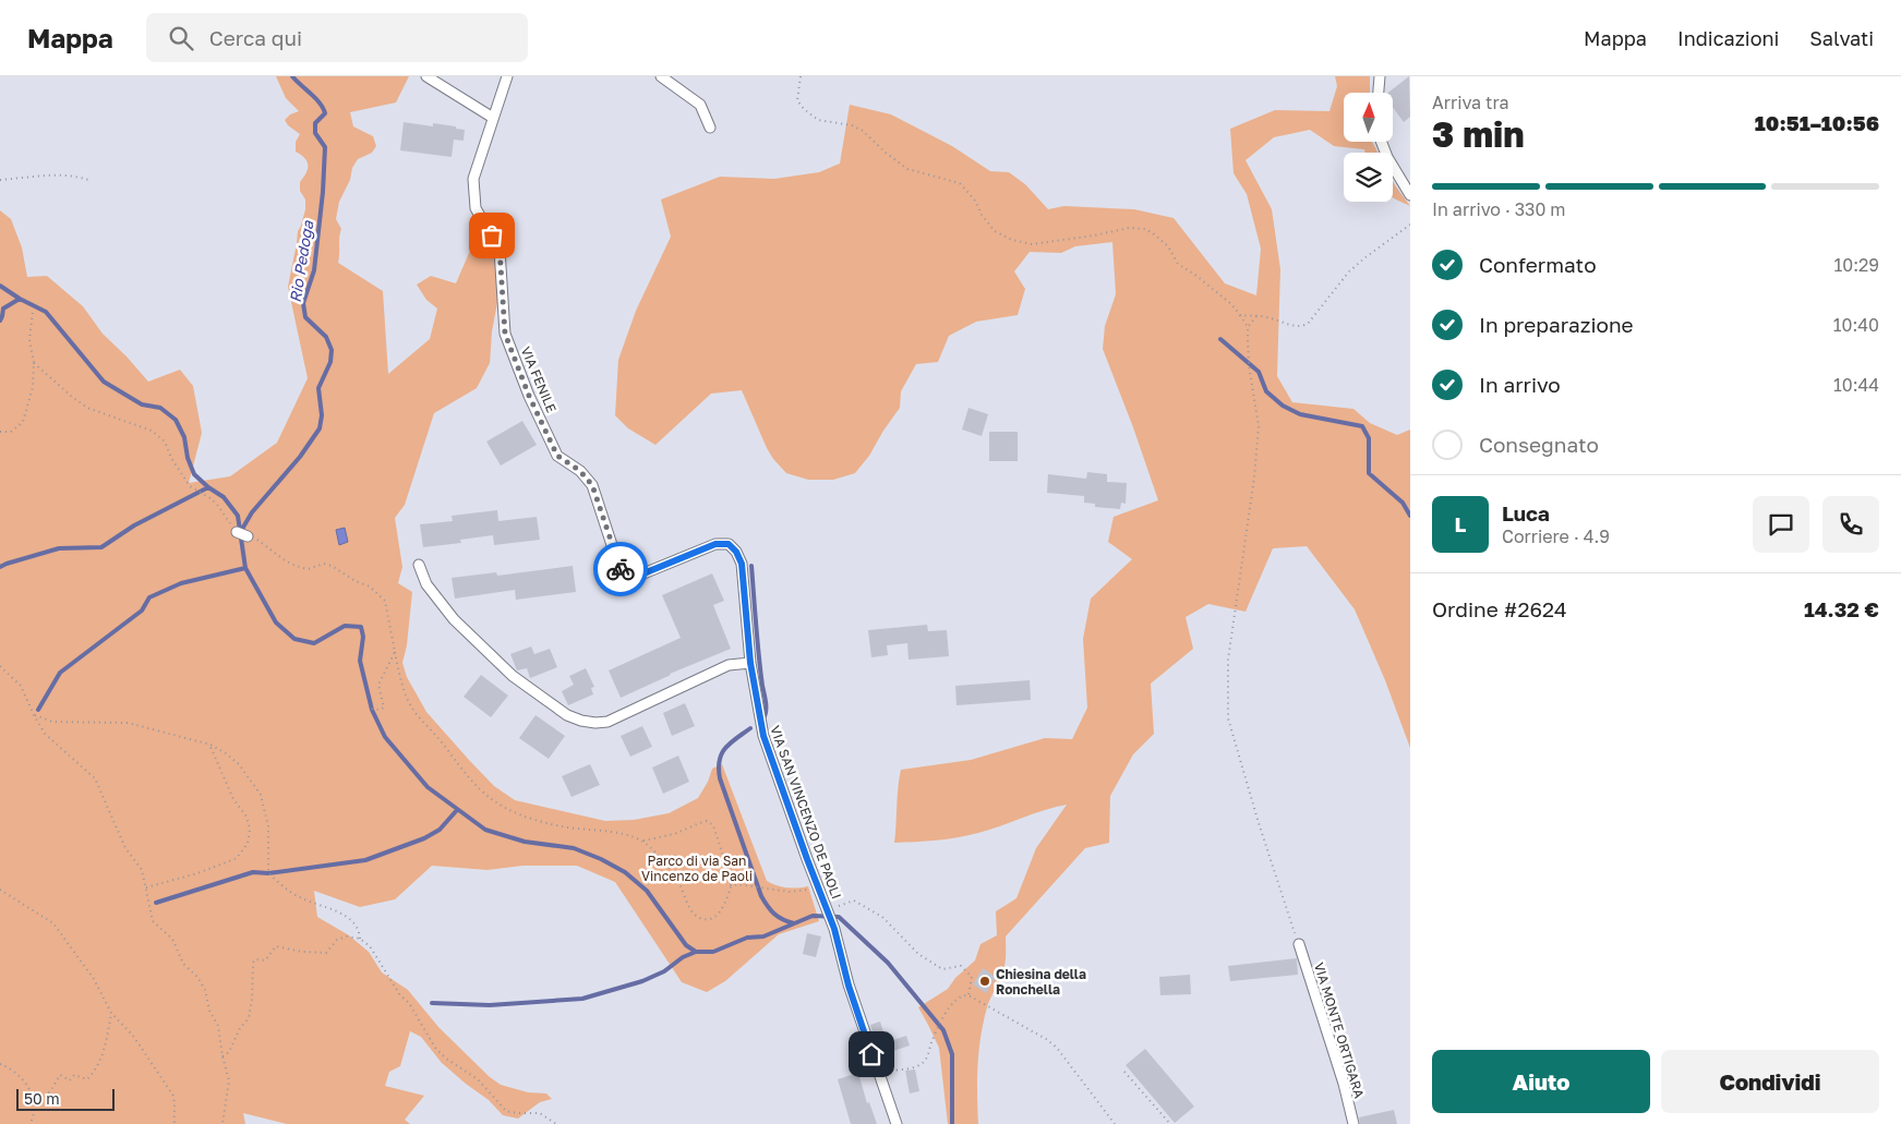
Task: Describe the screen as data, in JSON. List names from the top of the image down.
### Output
{
  "streets": {
    "street": ["VIA FENILE", "VIA SAN VINCENZO DE PAOLI", "VIA MONTE ORTIGARA"]
  },
  "crossings": [
    ["VIA FENILE", "VIA SAN VINCENZO DE PAOLI"]
  ],
  "water": ["Rio Pedoga"],
  "parks": ["Parco di via San Vincenzo de Paoli"],
  "places": ["Chiesina della Ronchella"],
  "scale_bar": "50 m",
  "north": "top",
  "page": {
    "header": "Mappa",
    "search": "Cerca qui",
    "nav": ["Mappa", "Indicazioni", "Salvati"],
    "heading": ["3 min", "Arriva tra", "10:51–10:56"],
    "panel": [
      "Luca",
      "Corriere · 4.9",
      "Ordine #2624",
      "14.32 €"
    ],
    "bar": "In arrivo · 330 m",
    "list": [
      ["Confermato", "10:29"],
      ["In preparazione", "10:40"],
      ["In arrivo", "10:44"],
      "Consegnato"
    ],
    "round": "L",
    "buttons": ["Aiuto", "Condividi"],
    "scale": "50 m"
  }
}
